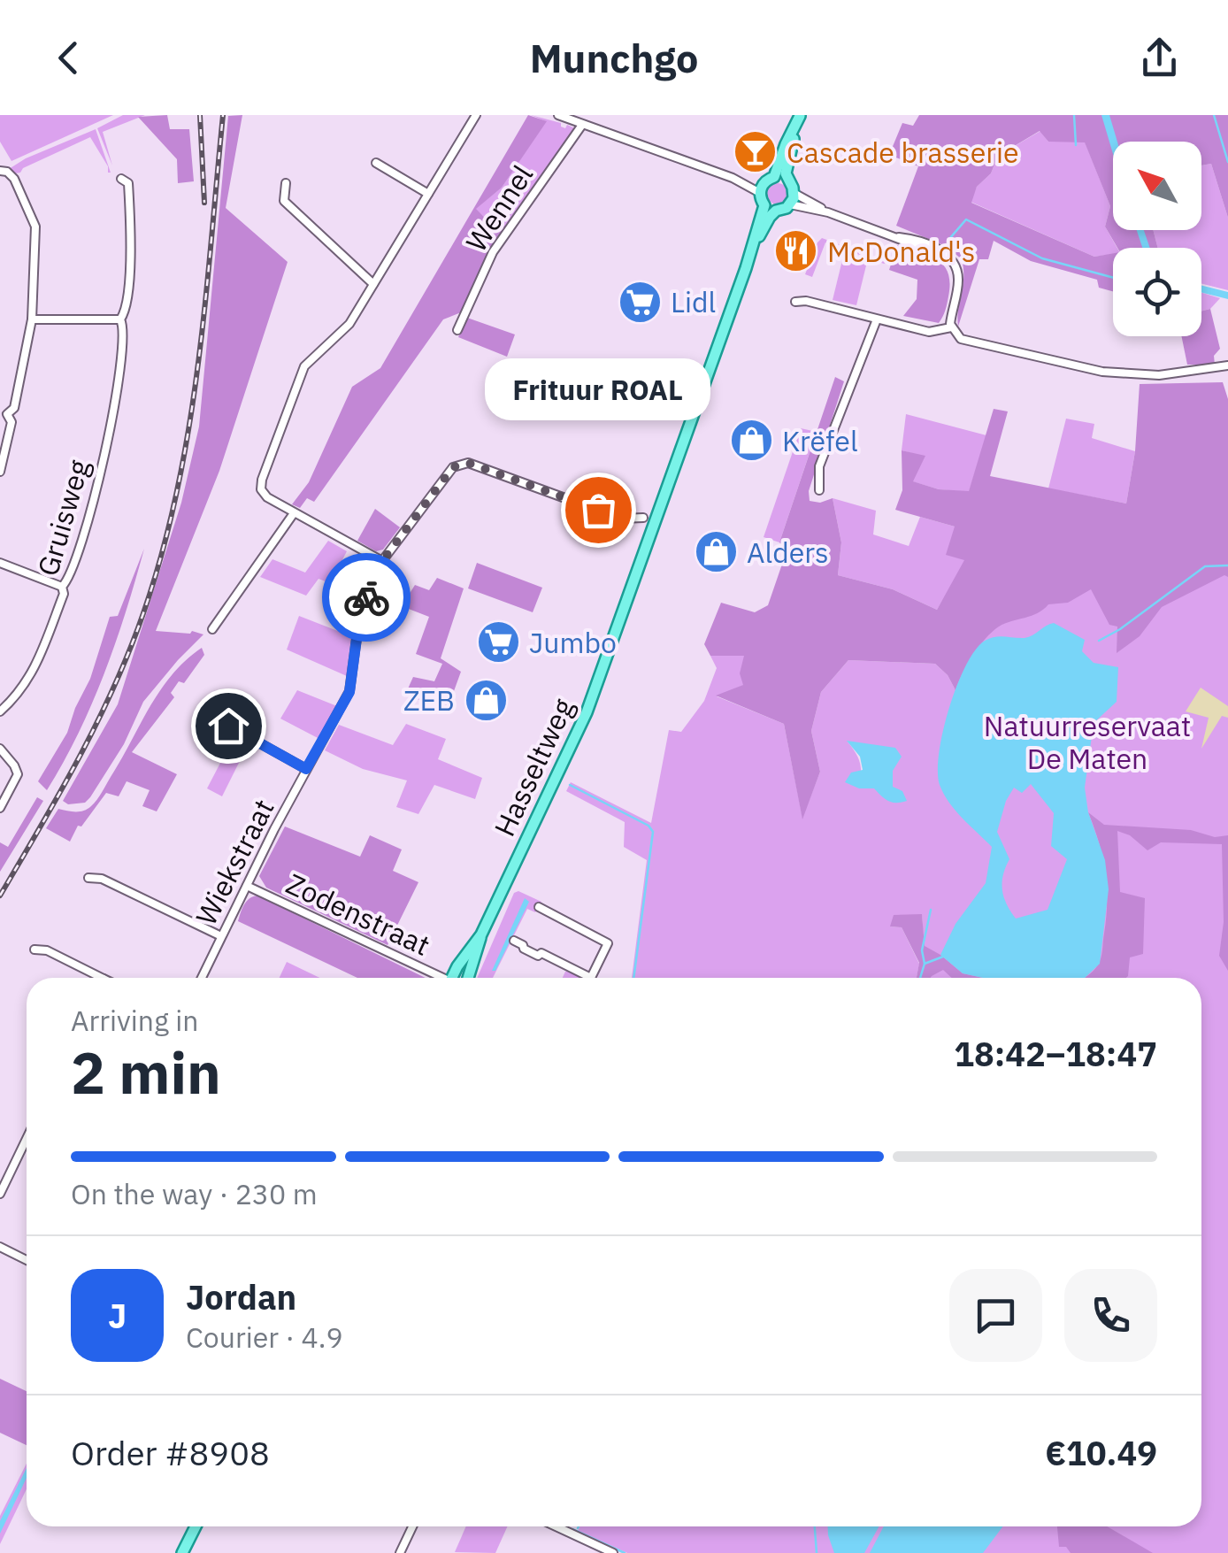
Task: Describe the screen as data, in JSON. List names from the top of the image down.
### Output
{
  "streets": {
    "main road": ["Hasseltweg"],
    "street": [
      "Wennel",
      "Gruisweg",
      "Wiekstraat",
      "Zodenstraat"
    ]
  },
  "crossings": [
    ["Wiekstraat", "Zodenstraat"]
  ],
  "parks": ["Natuurreservaat De Maten"],
  "places": {
    "bar": ["Cascade brasserie"],
    "restaurant": ["McDonald's"],
    "supermarket": ["Lidl", "Jumbo"],
    "shop": ["Krëfel", "Alders", "ZEB"],
    "other": ["Frituur ROAL"]
  },
  "north": "top left",
  "page": {
    "header": "Munchgo",
    "bubble": "Frituur ROAL",
    "heading": ["2 min", "Arriving in", "18:42–18:47"],
    "panel": [
      "Jordan",
      "Courier · 4.9",
      "Order #8908",
      "€10.49"
    ],
    "bar": "On the way · 230 m",
    "round": "J"
  }
}
